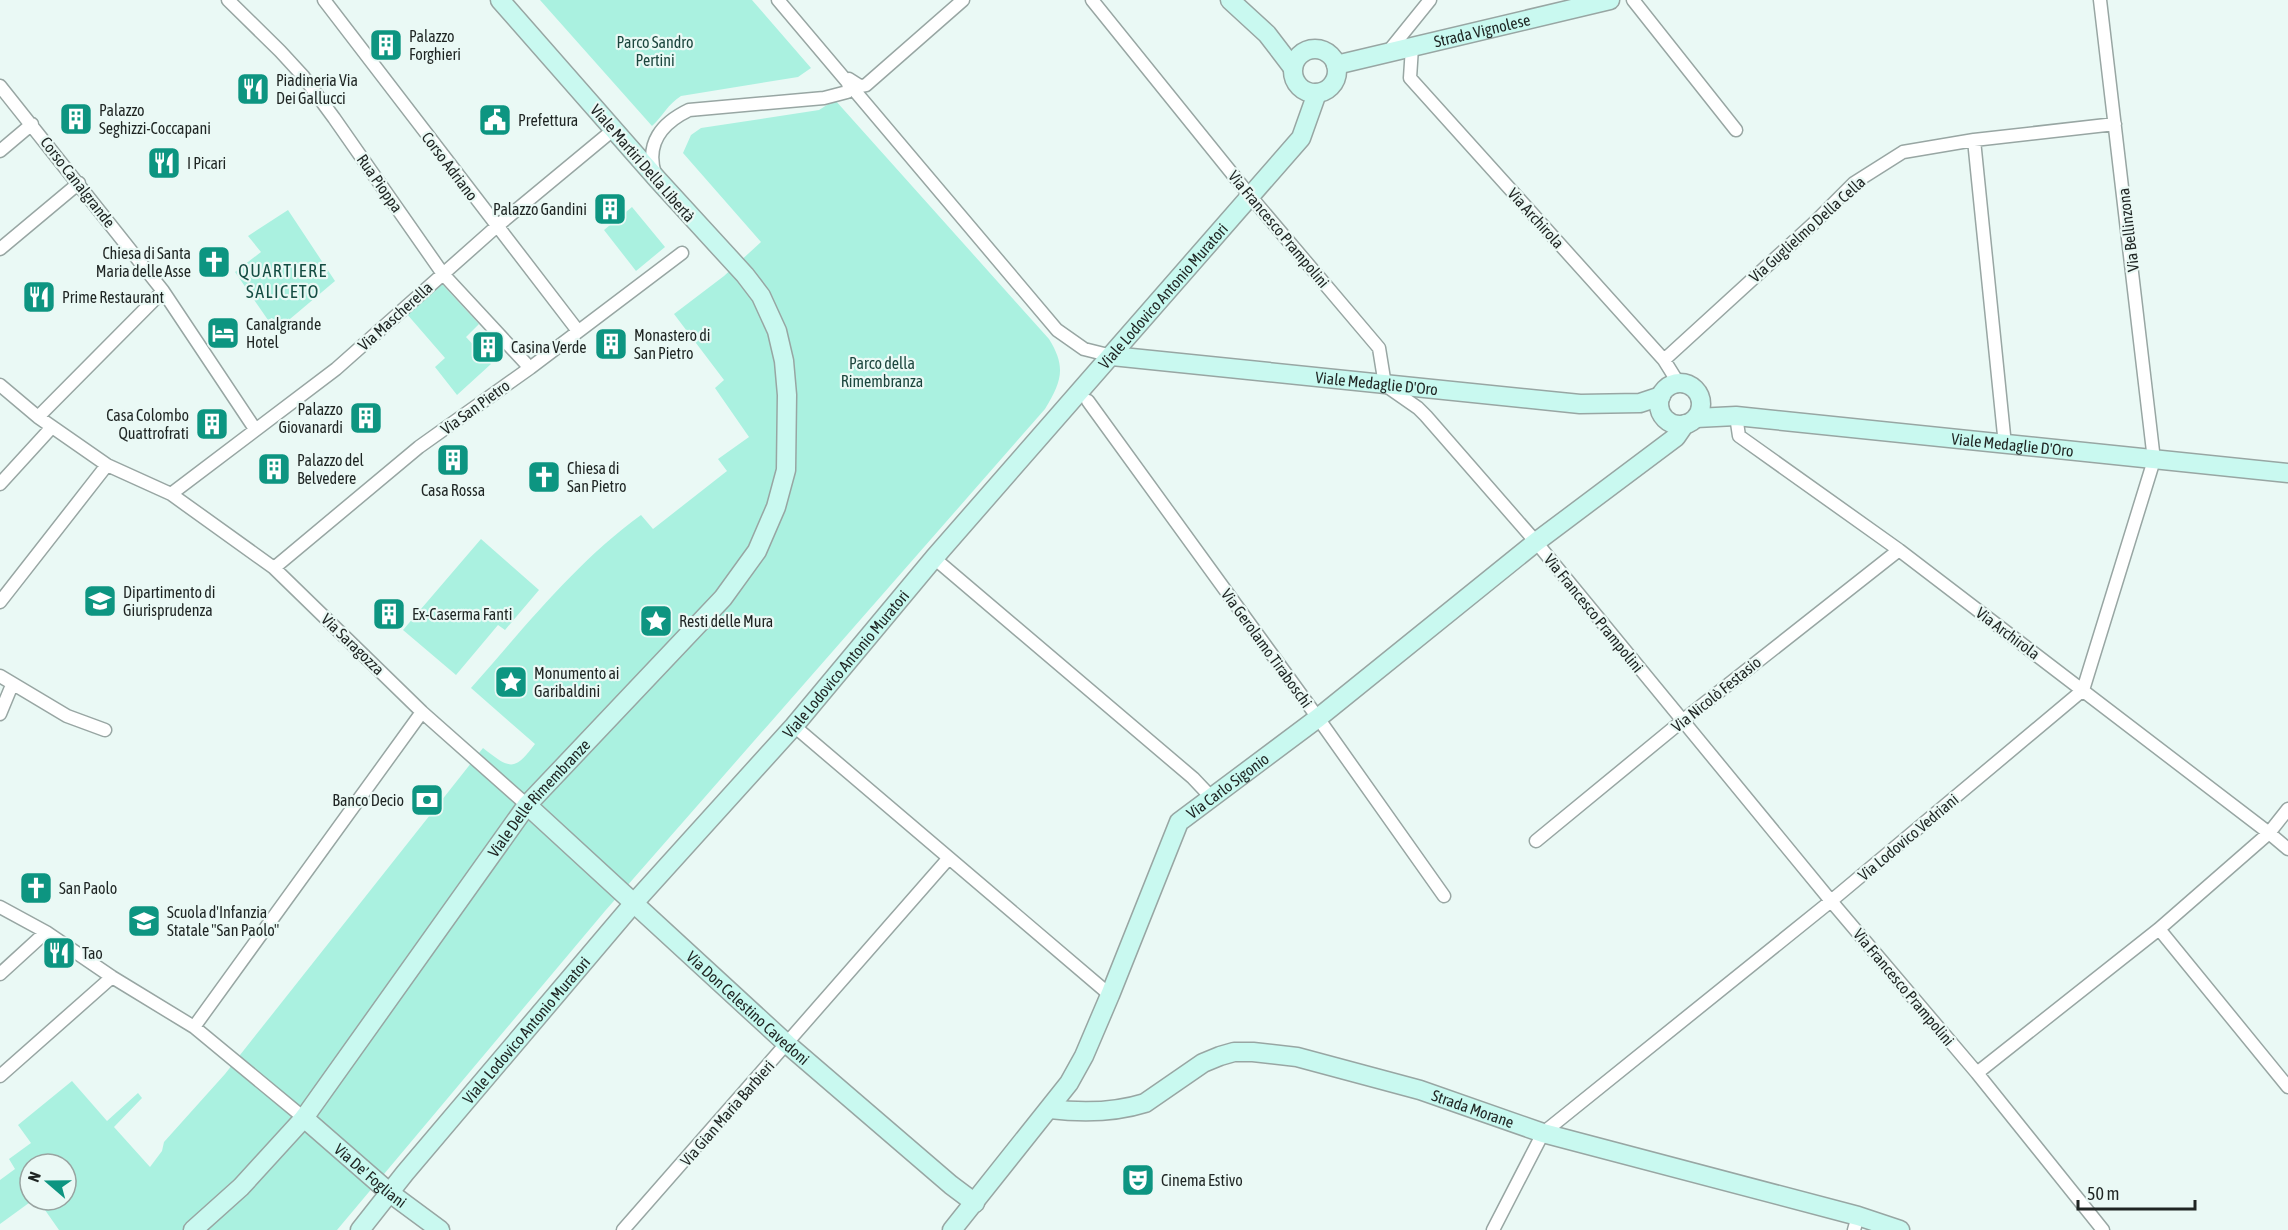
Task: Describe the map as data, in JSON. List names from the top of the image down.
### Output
{
  "streets": {
    "street": [
      "Strada Vignolese",
      "Viale Martiri Della Libertà",
      "Corso Adriano",
      "Corso Canalgrande",
      "Rua Pioppa",
      "Via Archirola",
      "Via Francesco Prampolini",
      "Via Guglielmo Della Cella",
      "Via Bellinzona",
      "Viale Lodovico Antonio Muratori",
      "Via Mascherella",
      "Viale Medaglie D'Oro",
      "Via San Pietro",
      "Via Saragozza",
      "Via Gerolamo Tiraboschi",
      "Via Nicolò Festasio",
      "Via Carlo Sigonio",
      "Viale Delle Rimembranze",
      "Via Lodovico Vedriani",
      "Via Don Celestino Cavedoni",
      "Strada Morane",
      "Via Gian Maria Barbieri",
      "Via De' Fogliani"
    ]
  },
  "crossings": [
    ["Strada Vignolese", "Via Archirola"],
    ["Viale Martiri Della Libertà", "Via Mascherella"],
    ["Viale Martiri Della Libertà", "Viale Delle Rimembranze"],
    ["Corso Adriano", "Via Mascherella"],
    ["Corso Adriano", "Via San Pietro"],
    ["Corso Canalgrande", "Via Mascherella"],
    ["Rua Pioppa", "Via Mascherella"],
    ["Rua Pioppa", "Via San Pietro"],
    ["Via Archirola", "Via Guglielmo Della Cella"],
    ["Via Archirola", "Viale Medaglie D'Oro"],
    ["Via Archirola", "Via Nicolò Festasio"],
    ["Via Archirola", "Via Carlo Sigonio"],
    ["Via Archirola", "Via Lodovico Vedriani"],
    ["Via Francesco Prampolini", "Viale Lodovico Antonio Muratori"],
    ["Via Francesco Prampolini", "Viale Medaglie D'Oro"],
    ["Via Francesco Prampolini", "Via Nicolò Festasio"],
    ["Via Francesco Prampolini", "Via Carlo Sigonio"],
    ["Via Francesco Prampolini", "Via Lodovico Vedriani"],
    ["Via Guglielmo Della Cella", "Via Bellinzona"],
    ["Via Bellinzona", "Viale Medaglie D'Oro"],
    ["Viale Lodovico Antonio Muratori", "Viale Medaglie D'Oro"],
    ["Viale Lodovico Antonio Muratori", "Via Don Celestino Cavedoni"],
    ["Viale Lodovico Antonio Muratori", "Via De' Fogliani"],
    ["Via Mascherella", "Via Saragozza"],
    ["Viale Medaglie D'Oro", "Via Carlo Sigonio"],
    ["Via San Pietro", "Via Saragozza"],
    ["Via Saragozza", "Viale Delle Rimembranze"],
    ["Via Saragozza", "Via Don Celestino Cavedoni"],
    ["Via Gerolamo Tiraboschi", "Via Carlo Sigonio"],
    ["Via Carlo Sigonio", "Via Don Celestino Cavedoni"],
    ["Via Carlo Sigonio", "Strada Morane"],
    ["Viale Delle Rimembranze", "Via Don Celestino Cavedoni"],
    ["Viale Delle Rimembranze", "Via De' Fogliani"],
    ["Via Lodovico Vedriani", "Strada Morane"],
    ["Via Don Celestino Cavedoni", "Via Gian Maria Barbieri"]
  ],
  "districts": ["QUARTIERE SALICETO"],
  "parks": ["Parco Sandro Pertini", "Parco della Rimembranza"],
  "places": {
    "building": [
      "Palazzo Forghieri",
      "Palazzo Seghizzi-Coccapani",
      "Palazzo Gandini",
      "Monastero di San Pietro",
      "Casina Verde",
      "Palazzo Giovanardi",
      "Casa Colombo Quattrofrati",
      "Casa Rossa",
      "Palazzo del Belvedere",
      "Ex-Caserma Fanti"
    ],
    "restaurant": [
      "Piadineria Via Dei Gallucci",
      "I Picari",
      "Prime Restaurant",
      "Tao"
    ],
    "public building": ["Prefettura"],
    "church": ["Chiesa di Santa Maria delle Asse", "Chiesa di San Pietro", "San Paolo"],
    "hotel": ["Canalgrande Hotel"],
    "school or university": ["Dipartimento di Giurisprudenza", "Scuola d'Infanzia Statale \"San Paolo\""],
    "place": ["Resti delle Mura", "Monumento ai Garibaldini"],
    "bank": ["Banco Decio"],
    "theatre": ["Cinema Estivo"]
  },
  "scale_bar": "50 m",
  "north": "left"
}
